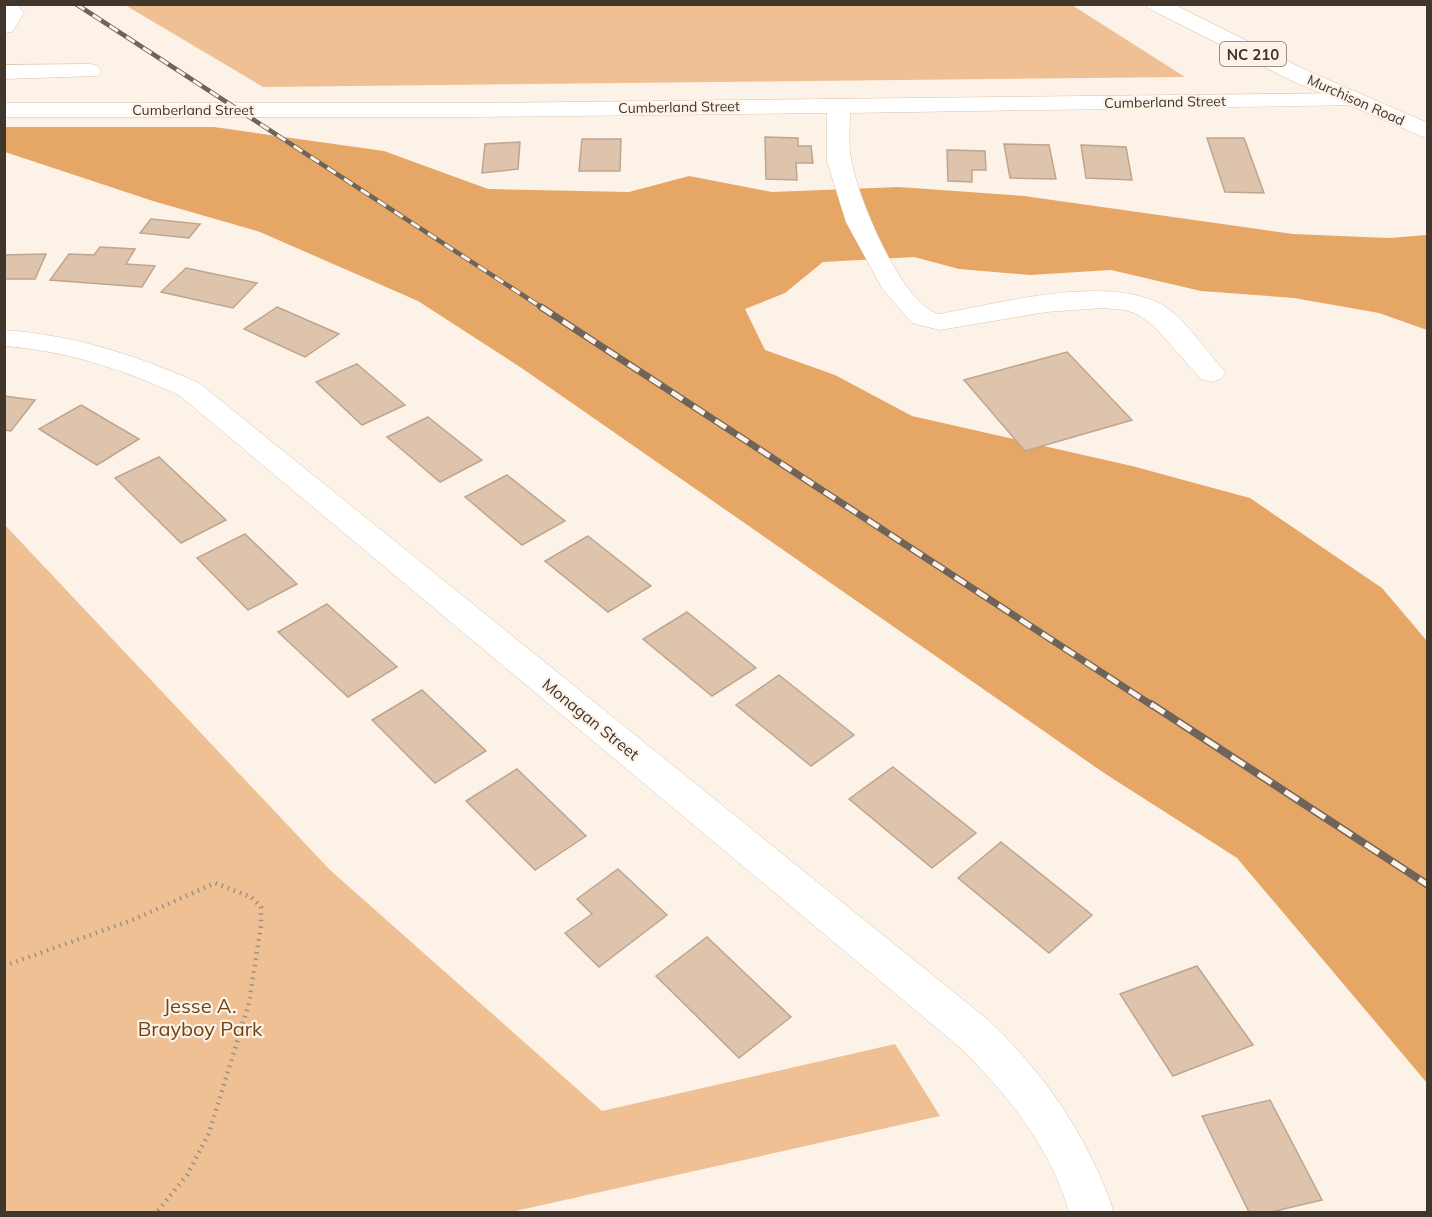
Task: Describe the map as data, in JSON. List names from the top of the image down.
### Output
{
  "streets": {
    "street": [
      "NC 210",
      "Murchison Road",
      "Cumberland Street",
      "Monagan Street"
    ]
  },
  "crossings": [
    ["Murchison Road", "Cumberland Street"]
  ],
  "parks": ["Jesse A. Brayboy Park"]
}
